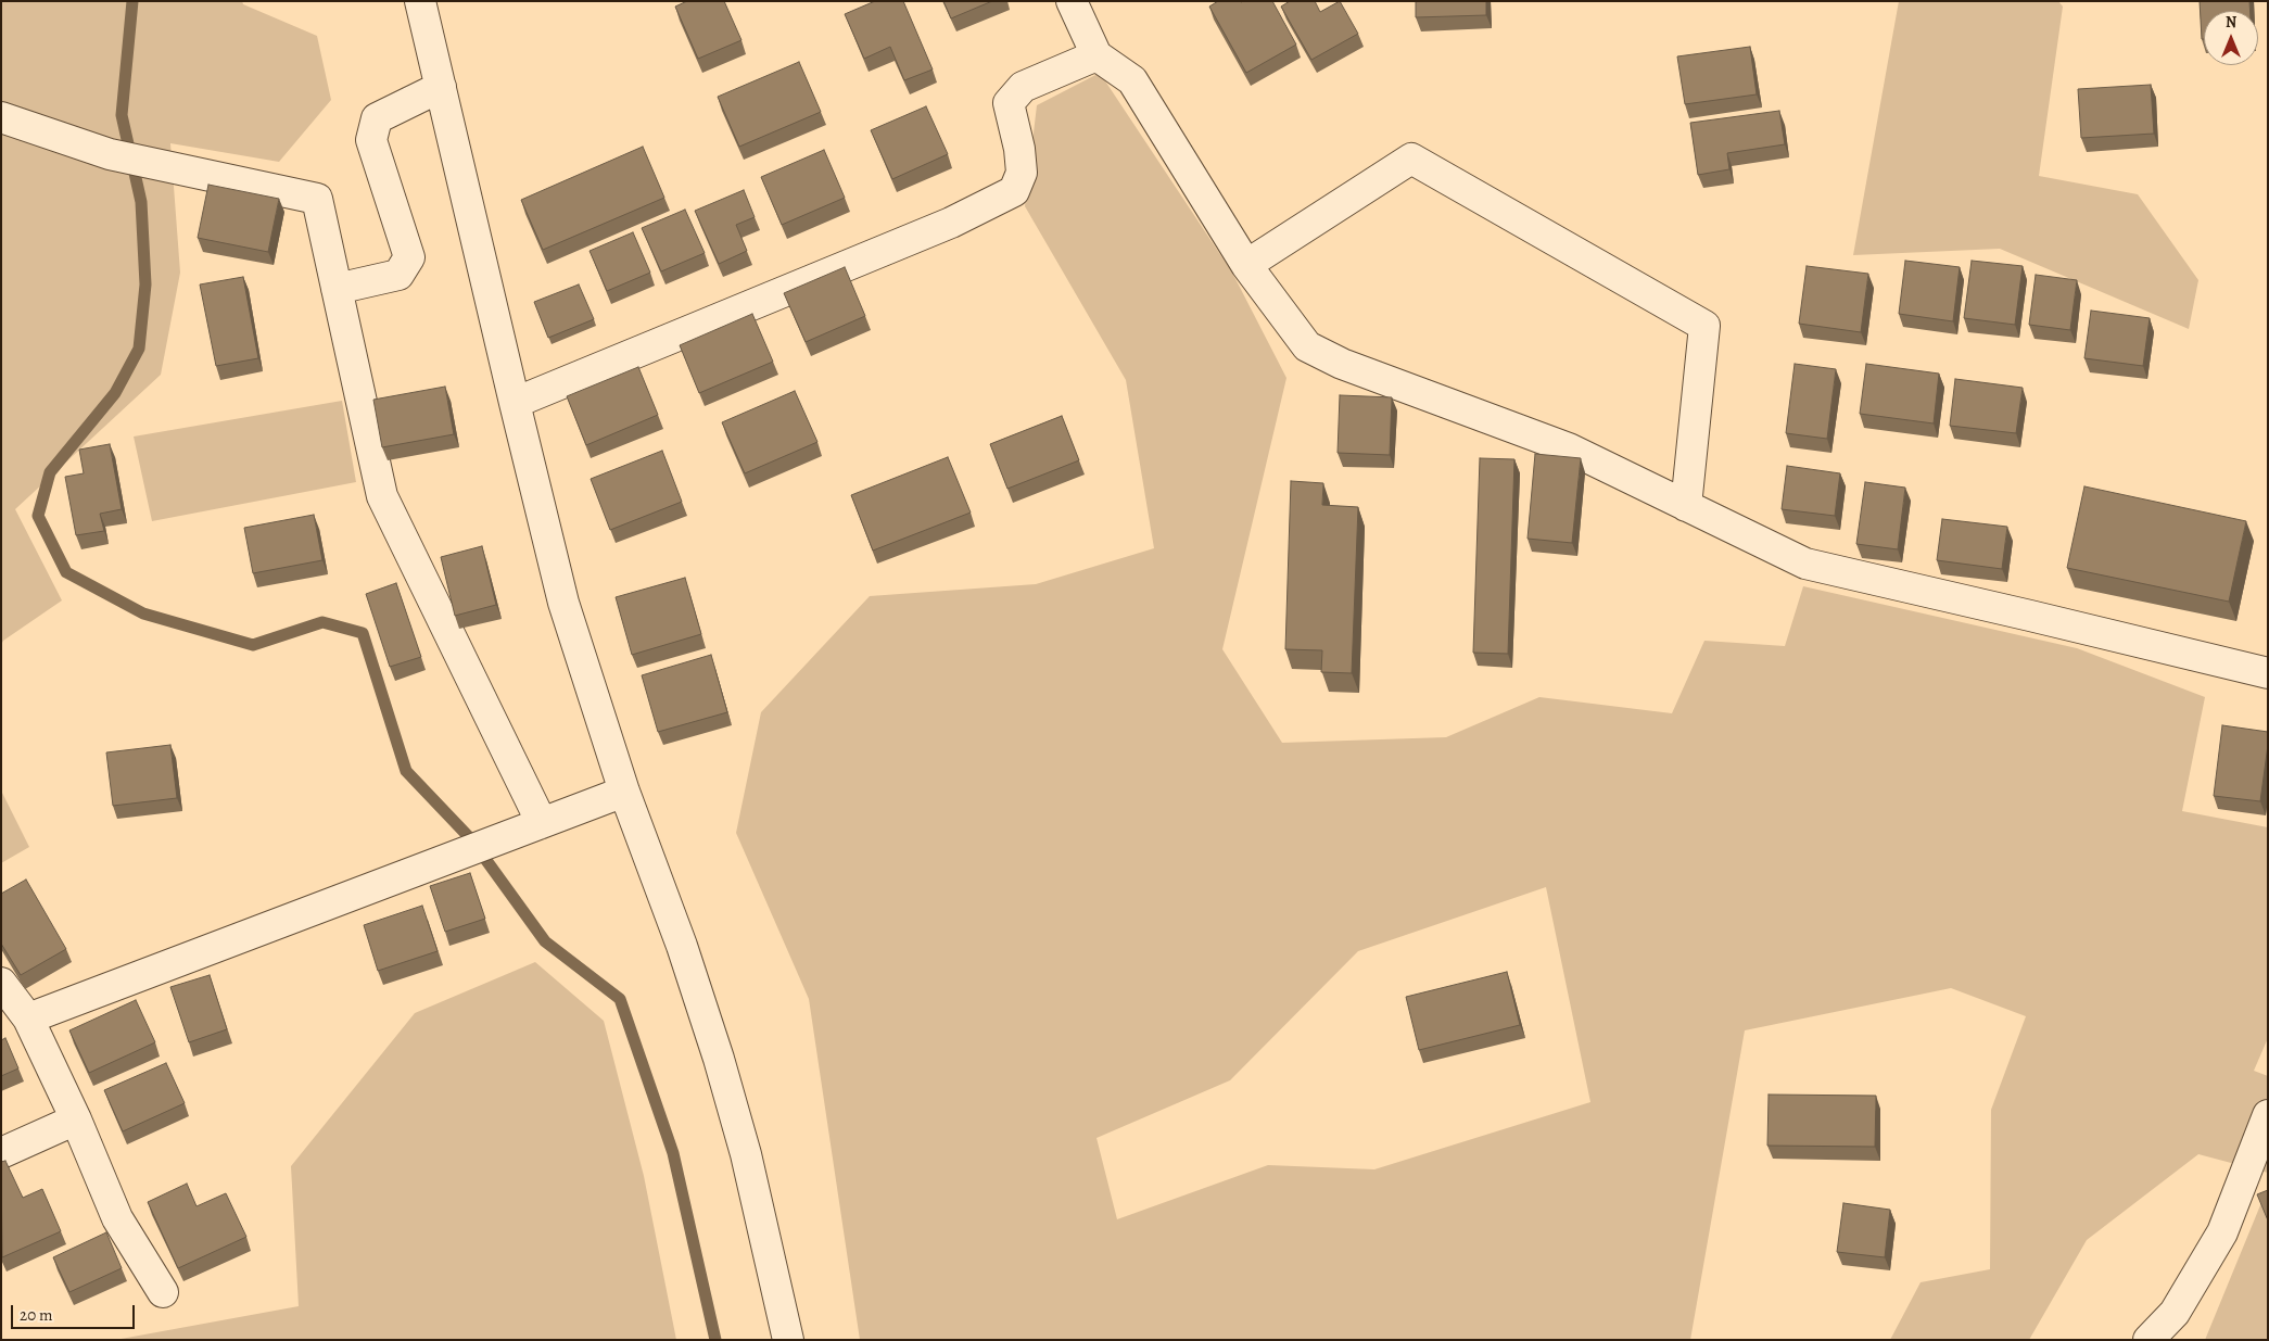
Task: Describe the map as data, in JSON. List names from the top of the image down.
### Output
{
  "scale_bar": "20 m",
  "north": "top"
}
